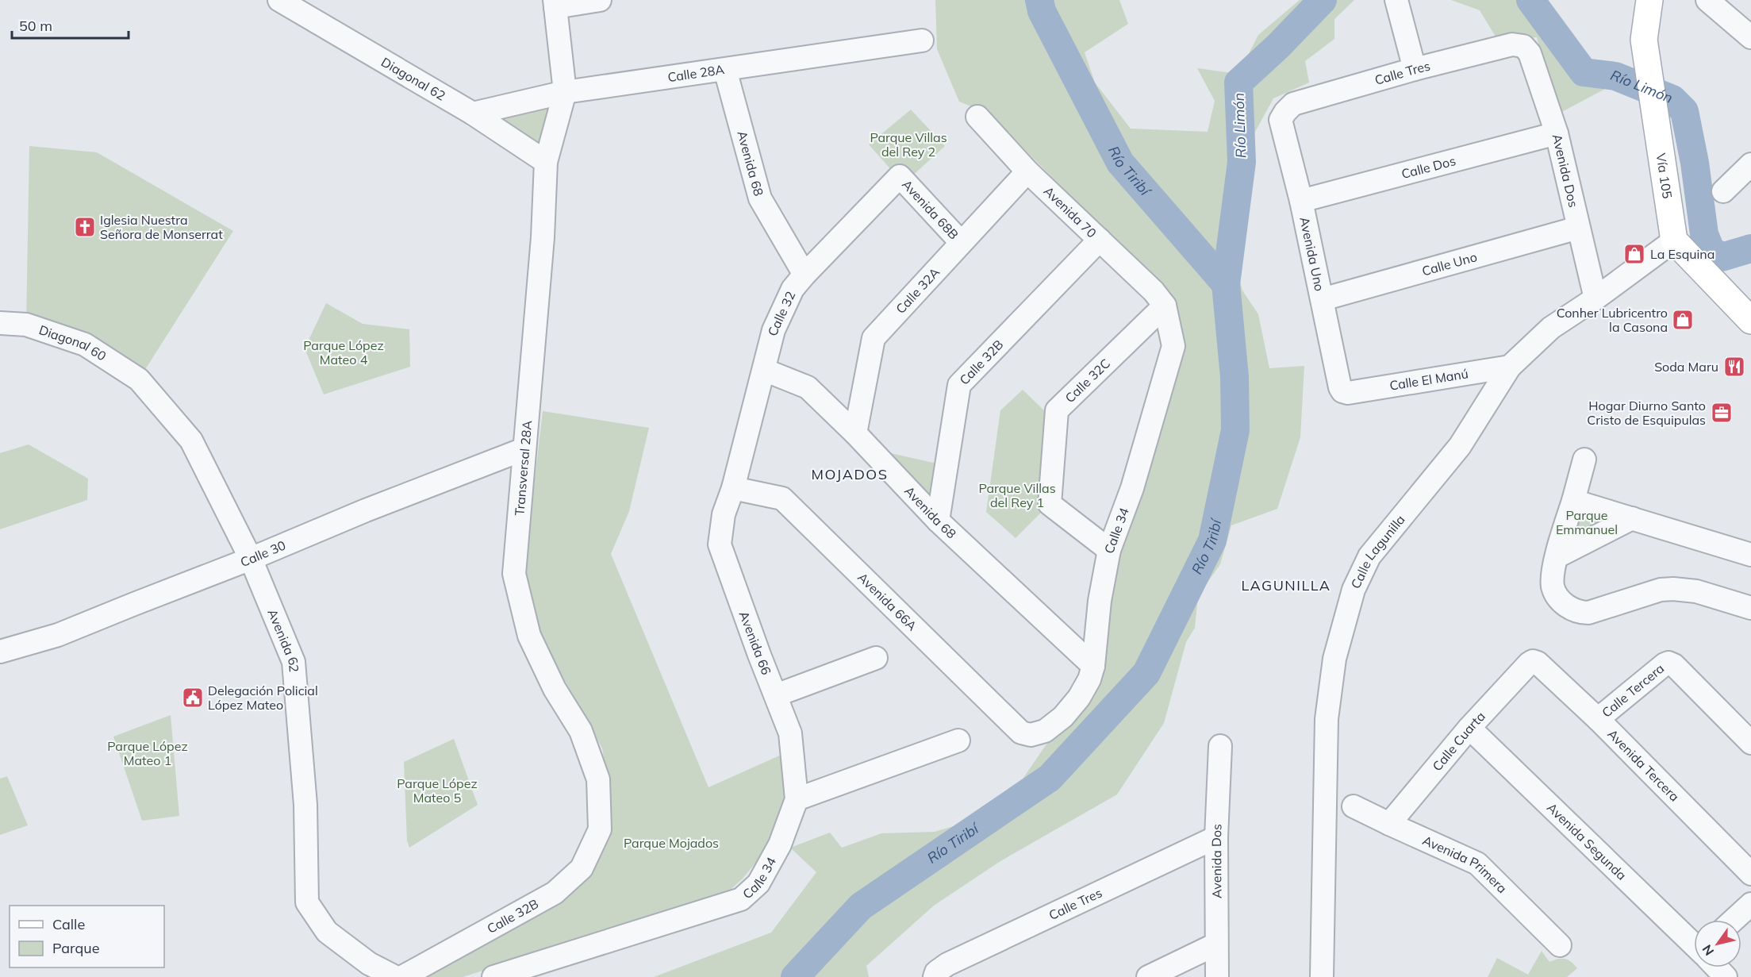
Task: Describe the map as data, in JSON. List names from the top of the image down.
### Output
{
  "streets": {
    "main road": ["Vía 105"],
    "street": [
      "Calle Tres",
      "Calle 28A",
      "Diagonal 62",
      "Avenida 68",
      "Calle Dos",
      "Avenida Dos",
      "Avenida 68B",
      "Avenida 70",
      "Avenida Uno",
      "Calle Uno",
      "Calle 32A",
      "Calle 32",
      "Diagonal 60",
      "Calle 32B",
      "Calle El Manú",
      "Calle 32C",
      "Transversal 28A",
      "Calle 34",
      "Calle Lagunilla",
      "Calle 30",
      "Avenida 66A",
      "Avenida 62",
      "Avenida 66",
      "Calle Tercera",
      "Calle Cuarta",
      "Avenida Tercera",
      "Avenida Segunda",
      "Avenida Primera"
    ]
  },
  "crossings": [
    ["Calle Tres", "Avenida Dos"],
    ["Calle Tres", "Avenida Uno"],
    ["Calle 28A", "Diagonal 62"],
    ["Calle 28A", "Avenida 68"],
    ["Calle 28A", "Transversal 28A"],
    ["Diagonal 62", "Transversal 28A"],
    ["Avenida 68", "Calle 32A"],
    ["Avenida 68", "Calle 32"],
    ["Avenida 68", "Calle 32B"],
    ["Avenida 68", "Calle 34"],
    ["Calle Dos", "Avenida Dos"],
    ["Calle Dos", "Avenida Uno"],
    ["Avenida Dos", "Calle Uno"],
    ["Avenida Dos", "Calle Lagunilla"],
    ["Vía 105", "Calle Lagunilla"],
    ["Avenida 68B", "Calle 32A"],
    ["Avenida 68B", "Calle 32"],
    ["Avenida 70", "Calle 32A"],
    ["Avenida 70", "Calle 32B"],
    ["Avenida 70", "Calle 32C"],
    ["Avenida 70", "Calle 34"],
    ["Avenida Uno", "Calle Uno"],
    ["Avenida Uno", "Calle El Manú"],
    ["Calle 32", "Avenida 66A"],
    ["Calle 32", "Avenida 66"],
    ["Diagonal 60", "Avenida 62"],
    ["Calle 32B", "Transversal 28A"],
    ["Calle El Manú", "Calle Lagunilla"],
    ["Calle 32C", "Calle 34"],
    ["Transversal 28A", "Calle 30"],
    ["Calle 34", "Avenida 66A"],
    ["Calle 34", "Avenida 66"],
    ["Calle 30", "Avenida 62"],
    ["Avenida 66A", "Avenida 66"],
    ["Calle Tercera", "Avenida Tercera"],
    ["Calle Cuarta", "Avenida Tercera"],
    ["Calle Cuarta", "Avenida Segunda"],
    ["Calle Cuarta", "Avenida Primera"]
  ],
  "districts": ["MOJADOS", "LAGUNILLA"],
  "water": ["Río Limón", "Río Tiribí"],
  "parks": [
    "Parque Villas del Rey 2",
    "Parque López Mateo 4",
    "Parque Villas del Rey 1",
    "Parque Emmanuel",
    "Parque López Mateo 1",
    "Parque López Mateo 5",
    "Parque Mojados"
  ],
  "places": {
    "church": ["Iglesia Nuestra Señora de Monserrat"],
    "shop": ["La Esquina", "Conher Lubricentro la Casona"],
    "restaurant": ["Soda Maru"],
    "office": ["Hogar Diurno Santo Cristo de Esquipulas"],
    "public building": ["Delegación Policial López Mateo"]
  },
  "legend": ["Calle", "Parque"],
  "scale_bar": "50 m",
  "north": "bottom left"
}
